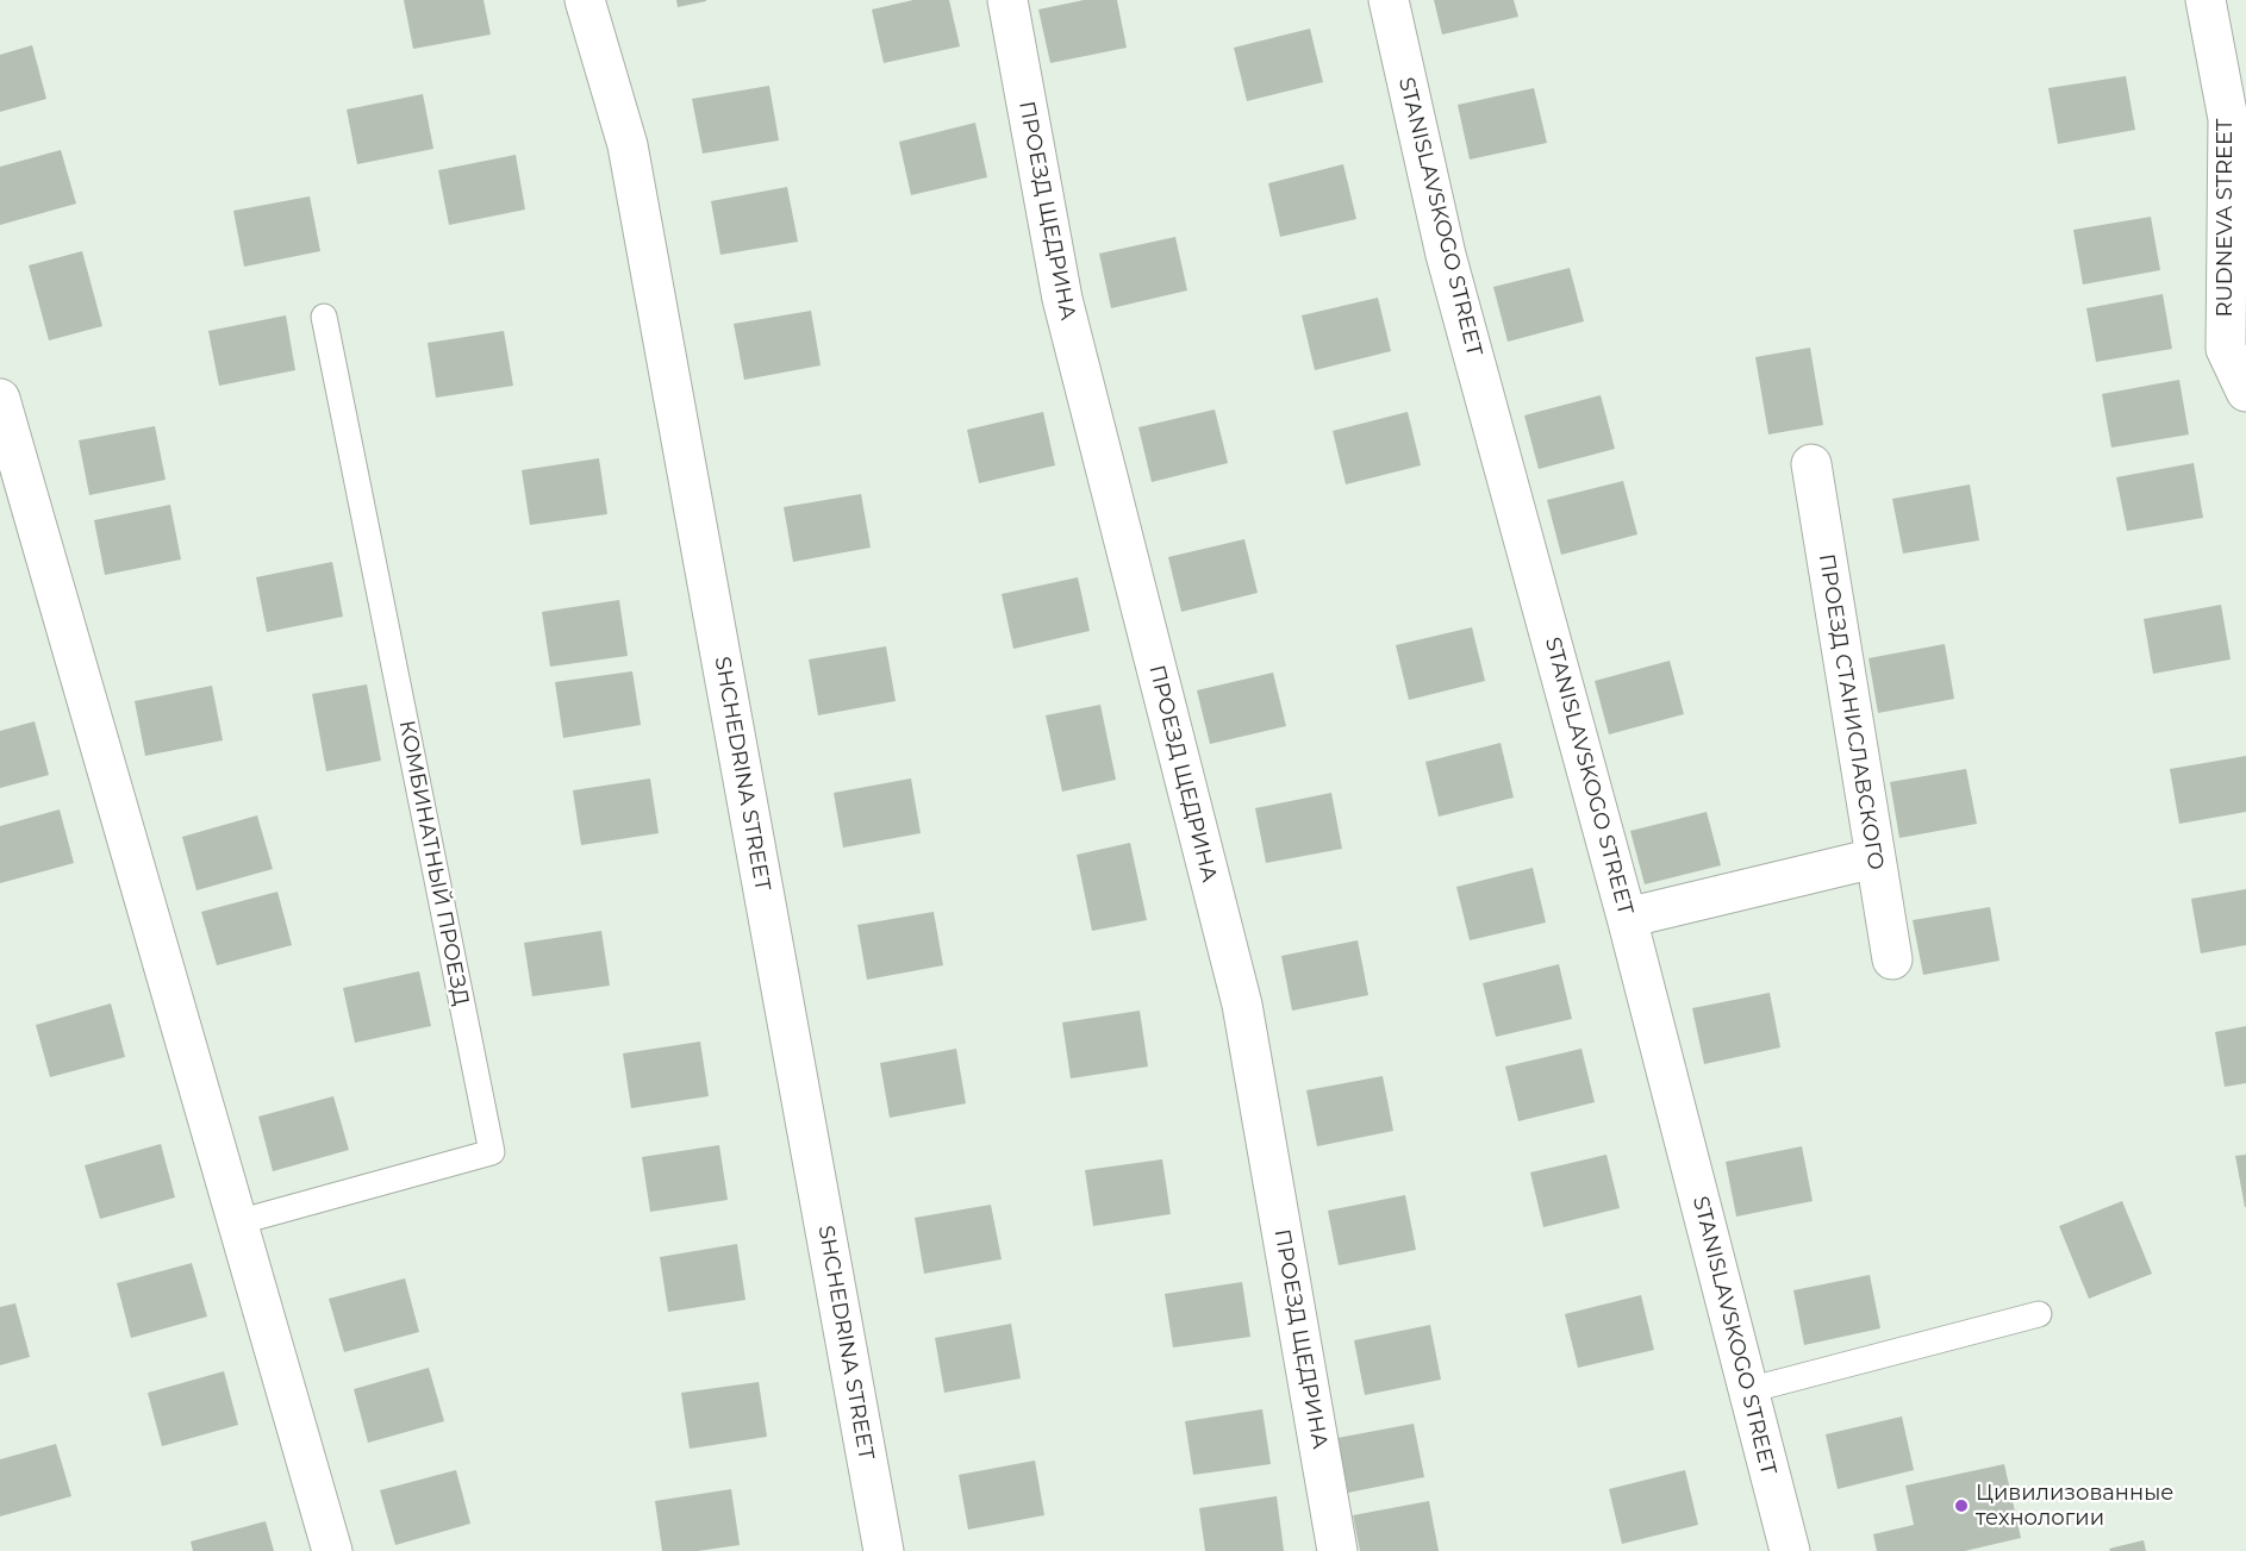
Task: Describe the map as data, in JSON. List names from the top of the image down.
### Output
{
  "streets": {
    "street": [
      "ПРОЕЗД ЩЕДРИНА",
      "STANISLAVSKOGO STREET",
      "RUDNEVA STREET",
      "ПРОЕЗД СТАНИСЛАВСКОГО",
      "SHCHEDRINA STREET"
    ],
    "lane": ["КОМБИНАТНЫЙ ПРОЕЗД"]
  },
  "places": ["Цивилизованные технологии"]
}
